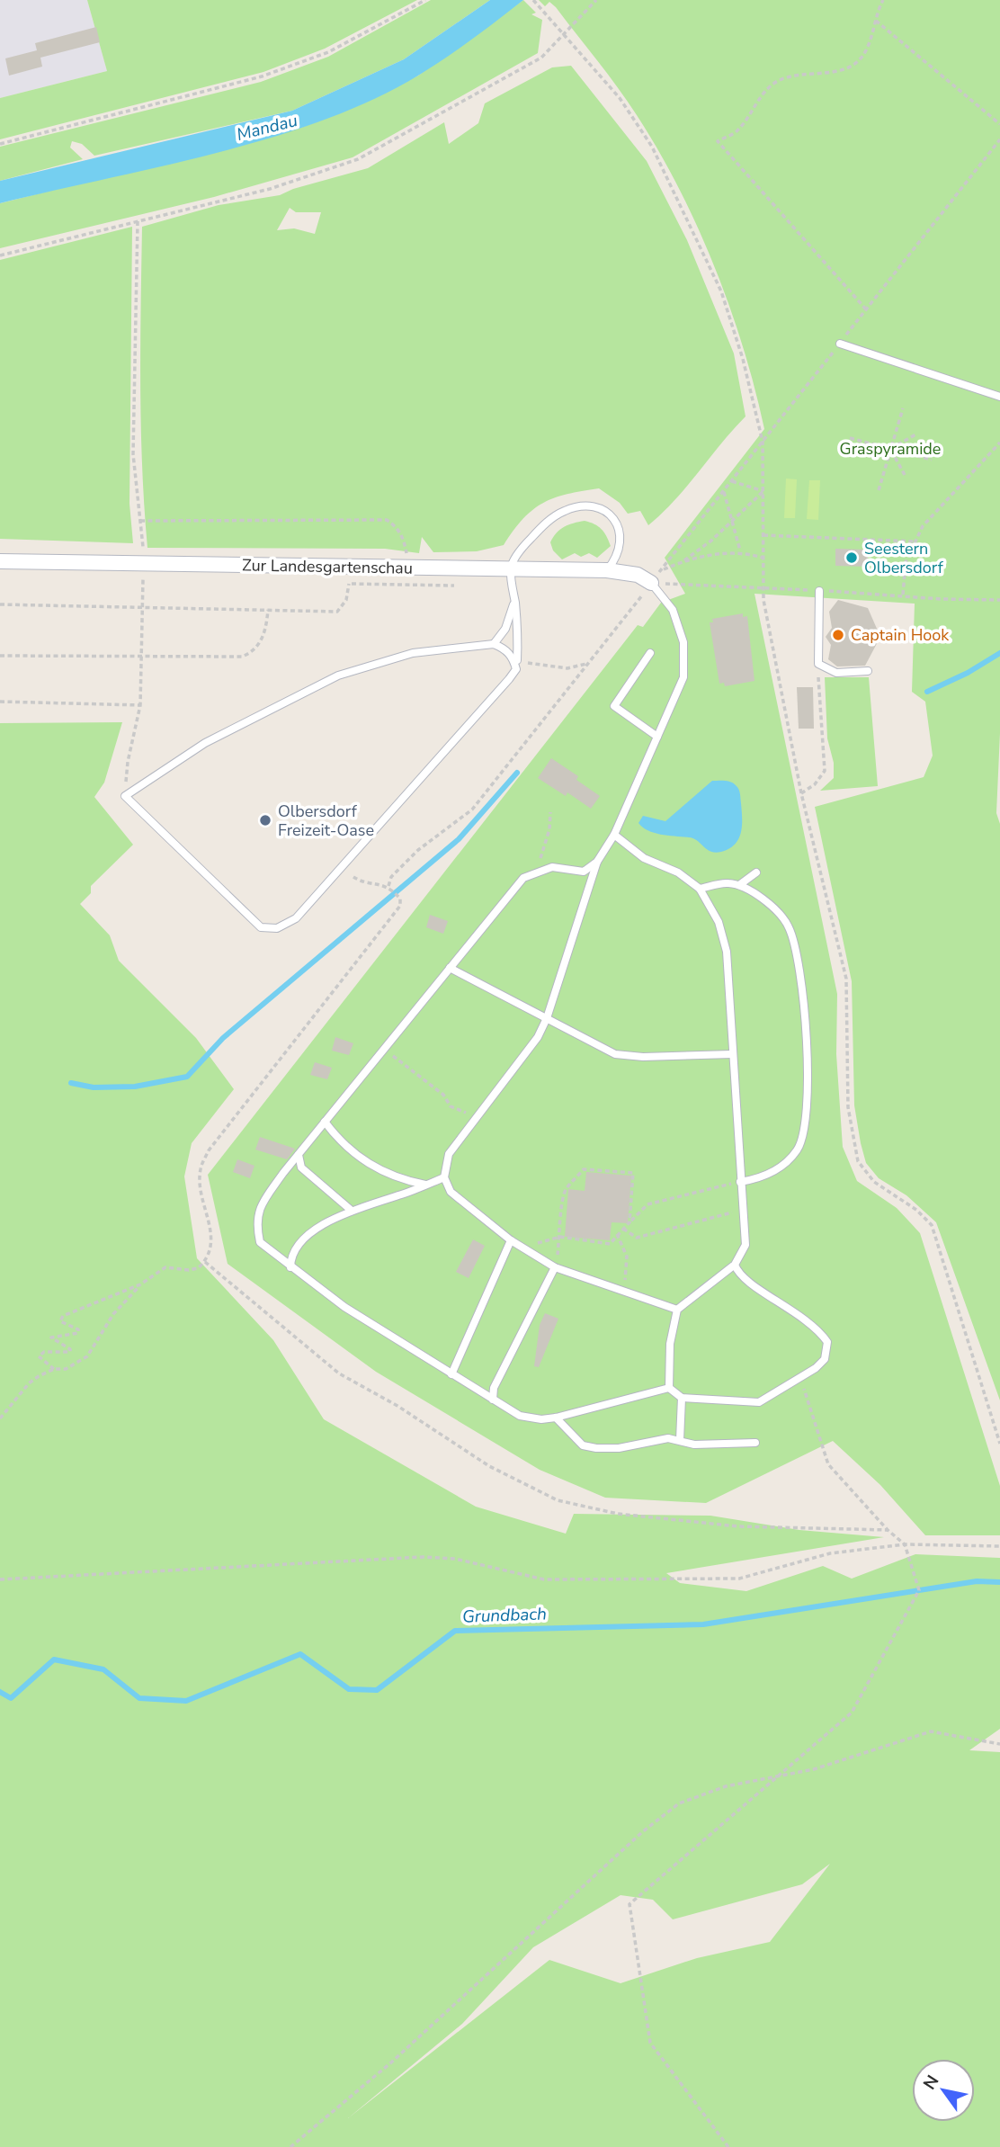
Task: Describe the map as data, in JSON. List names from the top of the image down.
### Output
{
  "streets": {
    "street": ["Zur Landesgartenschau"]
  },
  "water": ["Mandau", "Grundbach"],
  "parks": ["Graspyramide"],
  "places": ["Seestern Olbersdorf", "Captain Hook", "Olbersdorf Freizeit-Oase"],
  "north": "top left"
}
